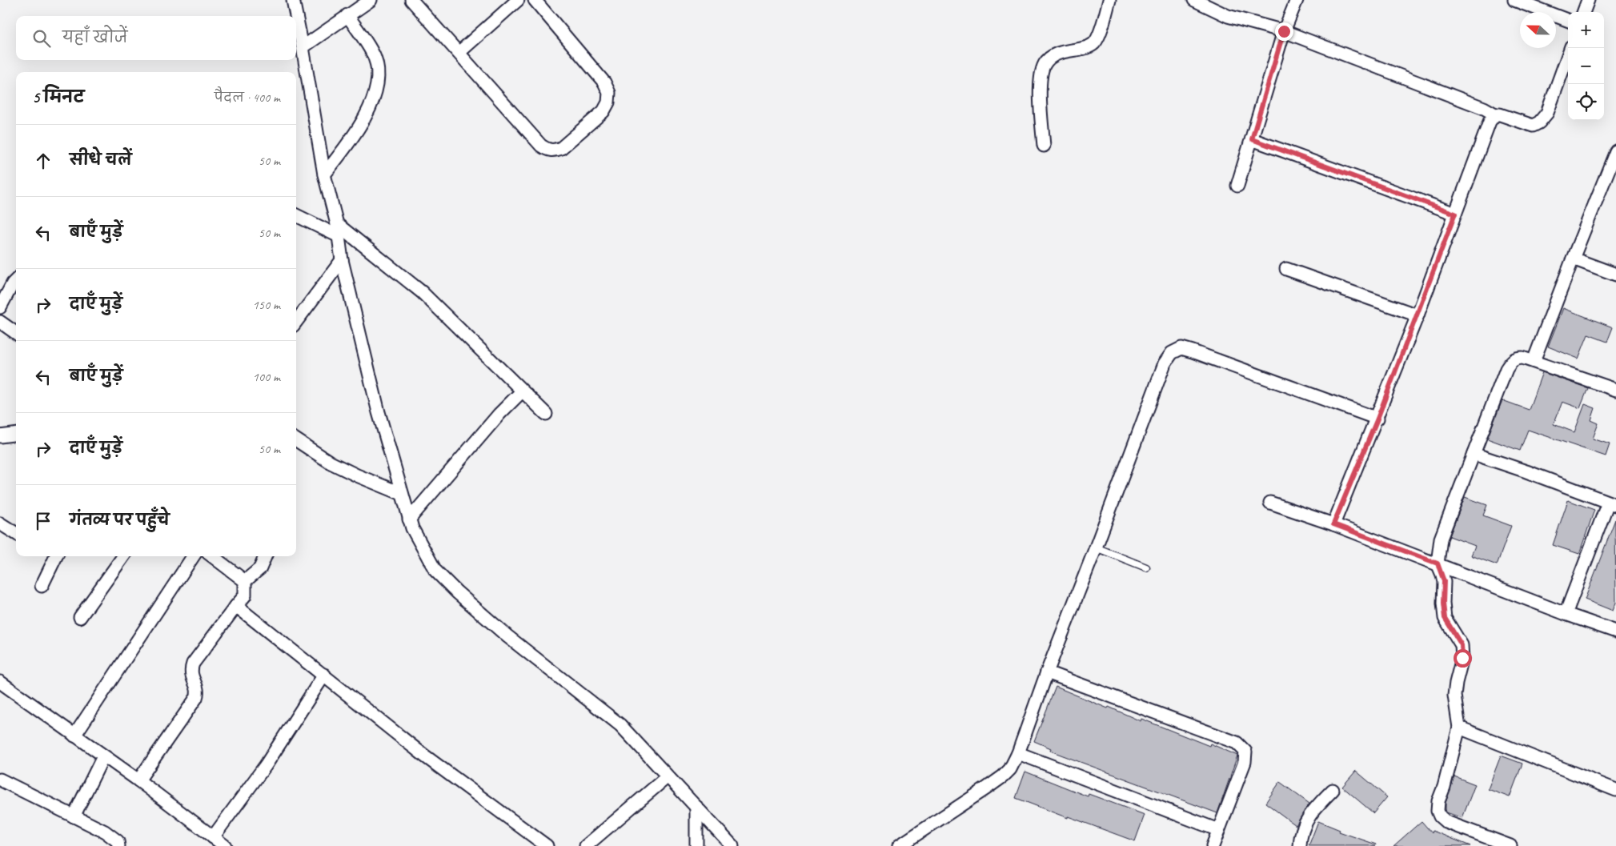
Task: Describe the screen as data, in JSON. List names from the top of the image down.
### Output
{
  "north": "left",
  "page": {
    "map_buttons": ["+", "−"],
    "search": "यहाँ खोजें",
    "heading": ["5 मिनट", "पैदल · 400 m"],
    "list": [
      ["सीधे चलें", "50 m"],
      ["बाएँ मुड़ें", "50 m"],
      ["दाएँ मुड़ें", "150 m"],
      ["बाएँ मुड़ें", "100 m"],
      ["दाएँ मुड़ें", "50 m"],
      "गंतव्य पर पहुँचे"
    ]
  }
}
